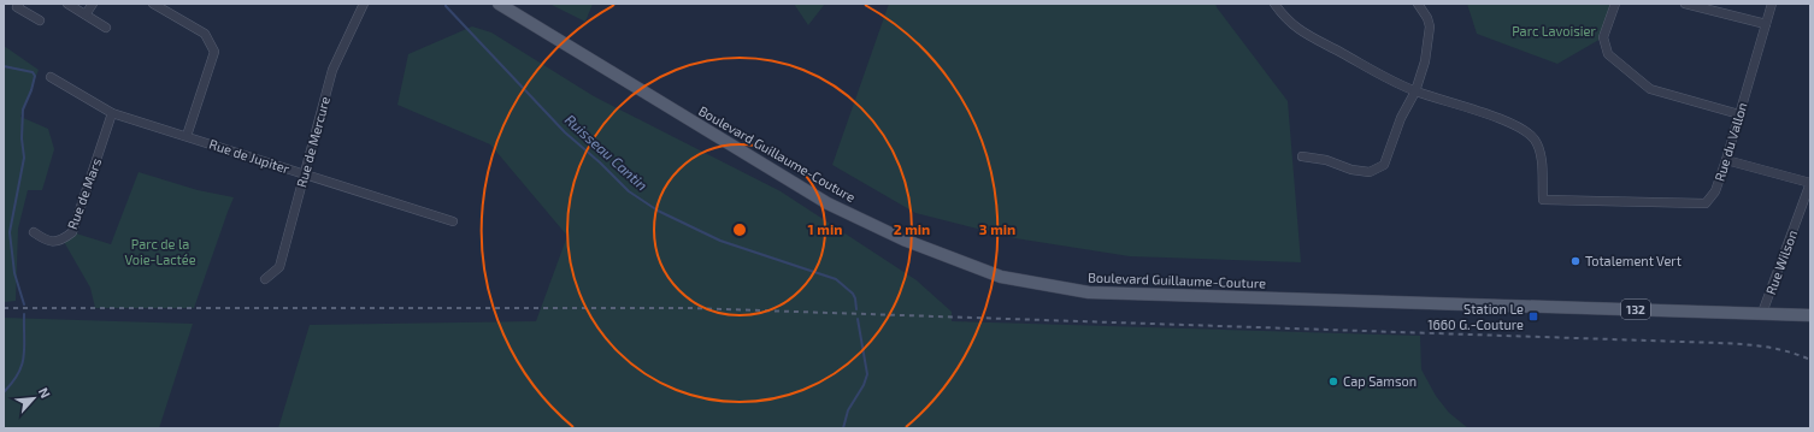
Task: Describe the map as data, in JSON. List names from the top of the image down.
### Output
{
  "streets": {
    "main road": ["Boulevard Guillaume-Couture", "132"],
    "street": [
      "Rue de Mercure",
      "Rue du Vallon",
      "Rue de Jupiter",
      "Rue de Mars",
      "Rue Wilson"
    ]
  },
  "crossings": [
    ["Rue de Mercure", "Rue de Jupiter"],
    ["Boulevard Guillaume-Couture", "Rue Wilson"],
    ["Rue de Jupiter", "Rue de Mars"]
  ],
  "water": ["Ruisseau Cantin"],
  "parks": ["Parc Lavoisier", "Parc de la Voie-Lactée"],
  "places": {
    "other": ["Totalement Vert", "Cap Samson"],
    "transit": ["Station Le 1660 G.-Couture"]
  },
  "north": "top right",
  "rings": ["1 min", "2 min", "3 min"]
}
